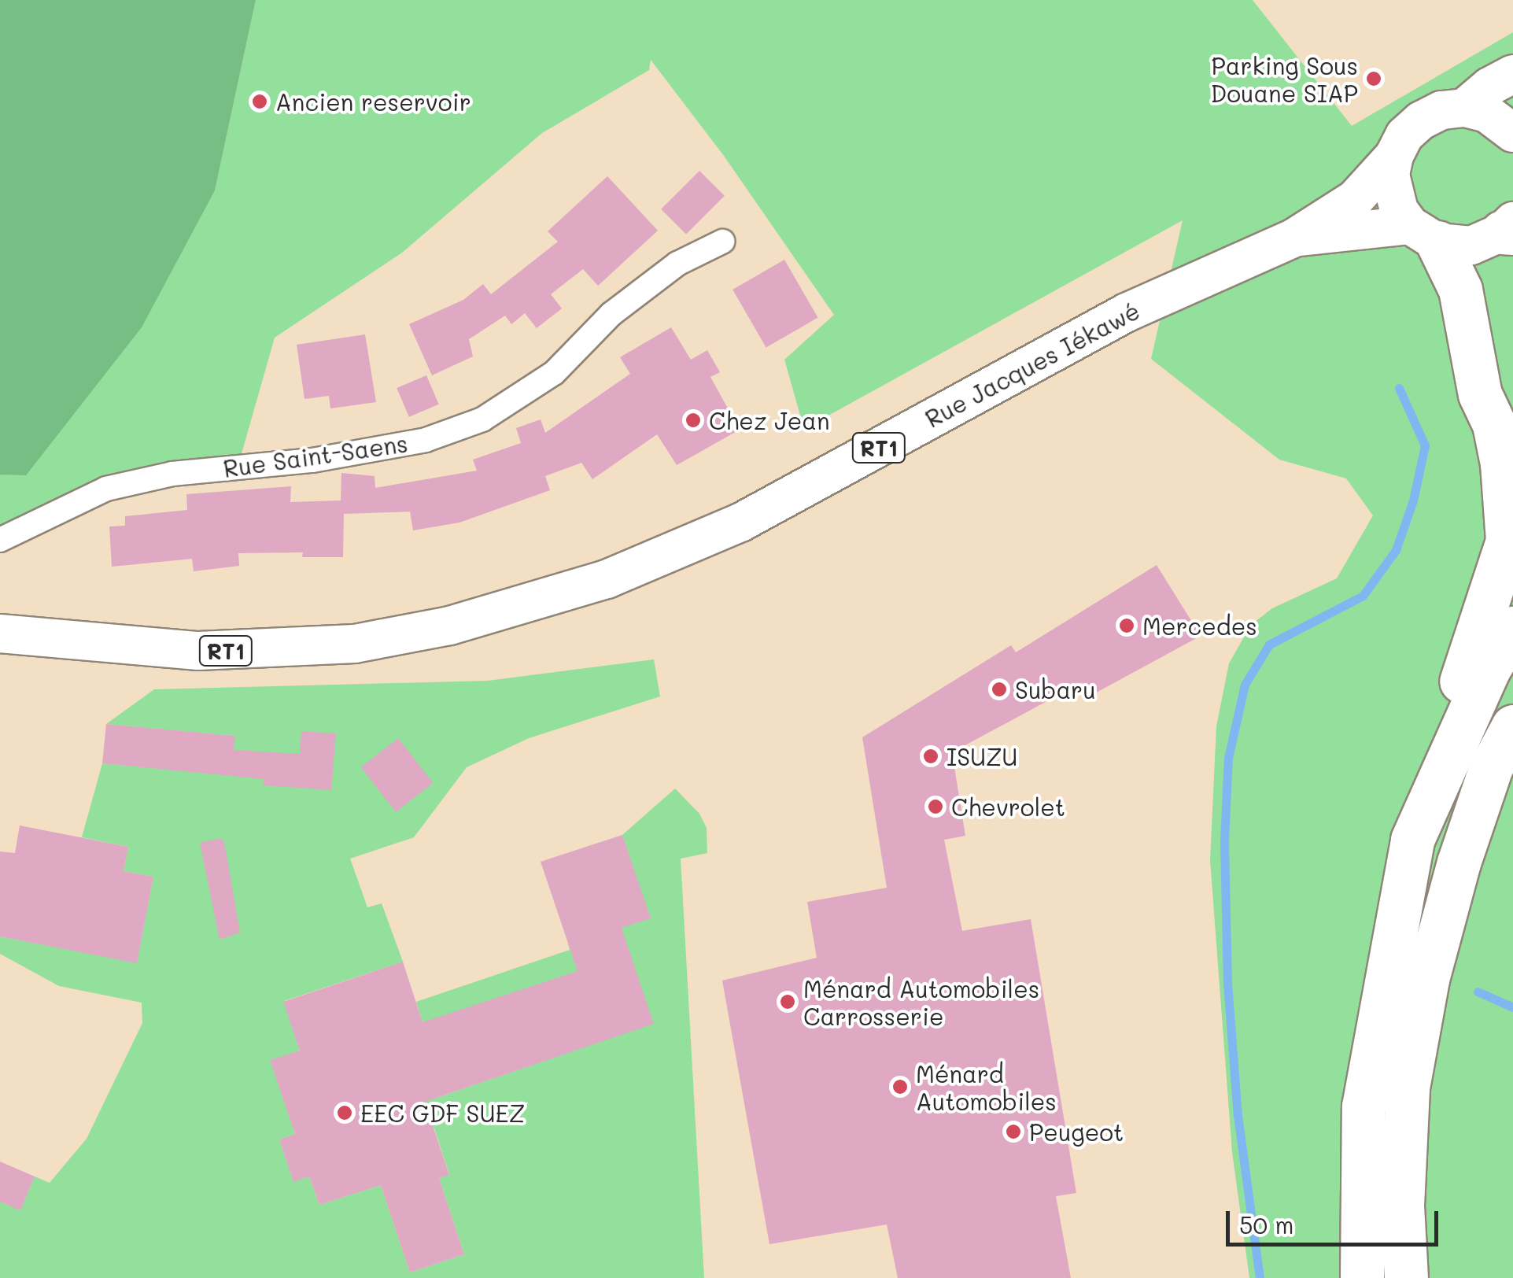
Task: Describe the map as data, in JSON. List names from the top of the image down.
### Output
{
  "streets": {
    "main road": ["Rue Jacques Iékawé", "RT1"],
    "street": ["Rue Saint-Saens"]
  },
  "places": [
    "Parking Sous Douane SIAP",
    "Ancien reservoir",
    "Chez Jean",
    "Mercedes",
    "Subaru",
    "ISUZU",
    "Chevrolet",
    "Ménard Automobiles Carrosserie",
    "Ménard Automobiles",
    "EEC GDF SUEZ",
    "Peugeot"
  ],
  "scale_bar": "50 m"
}
